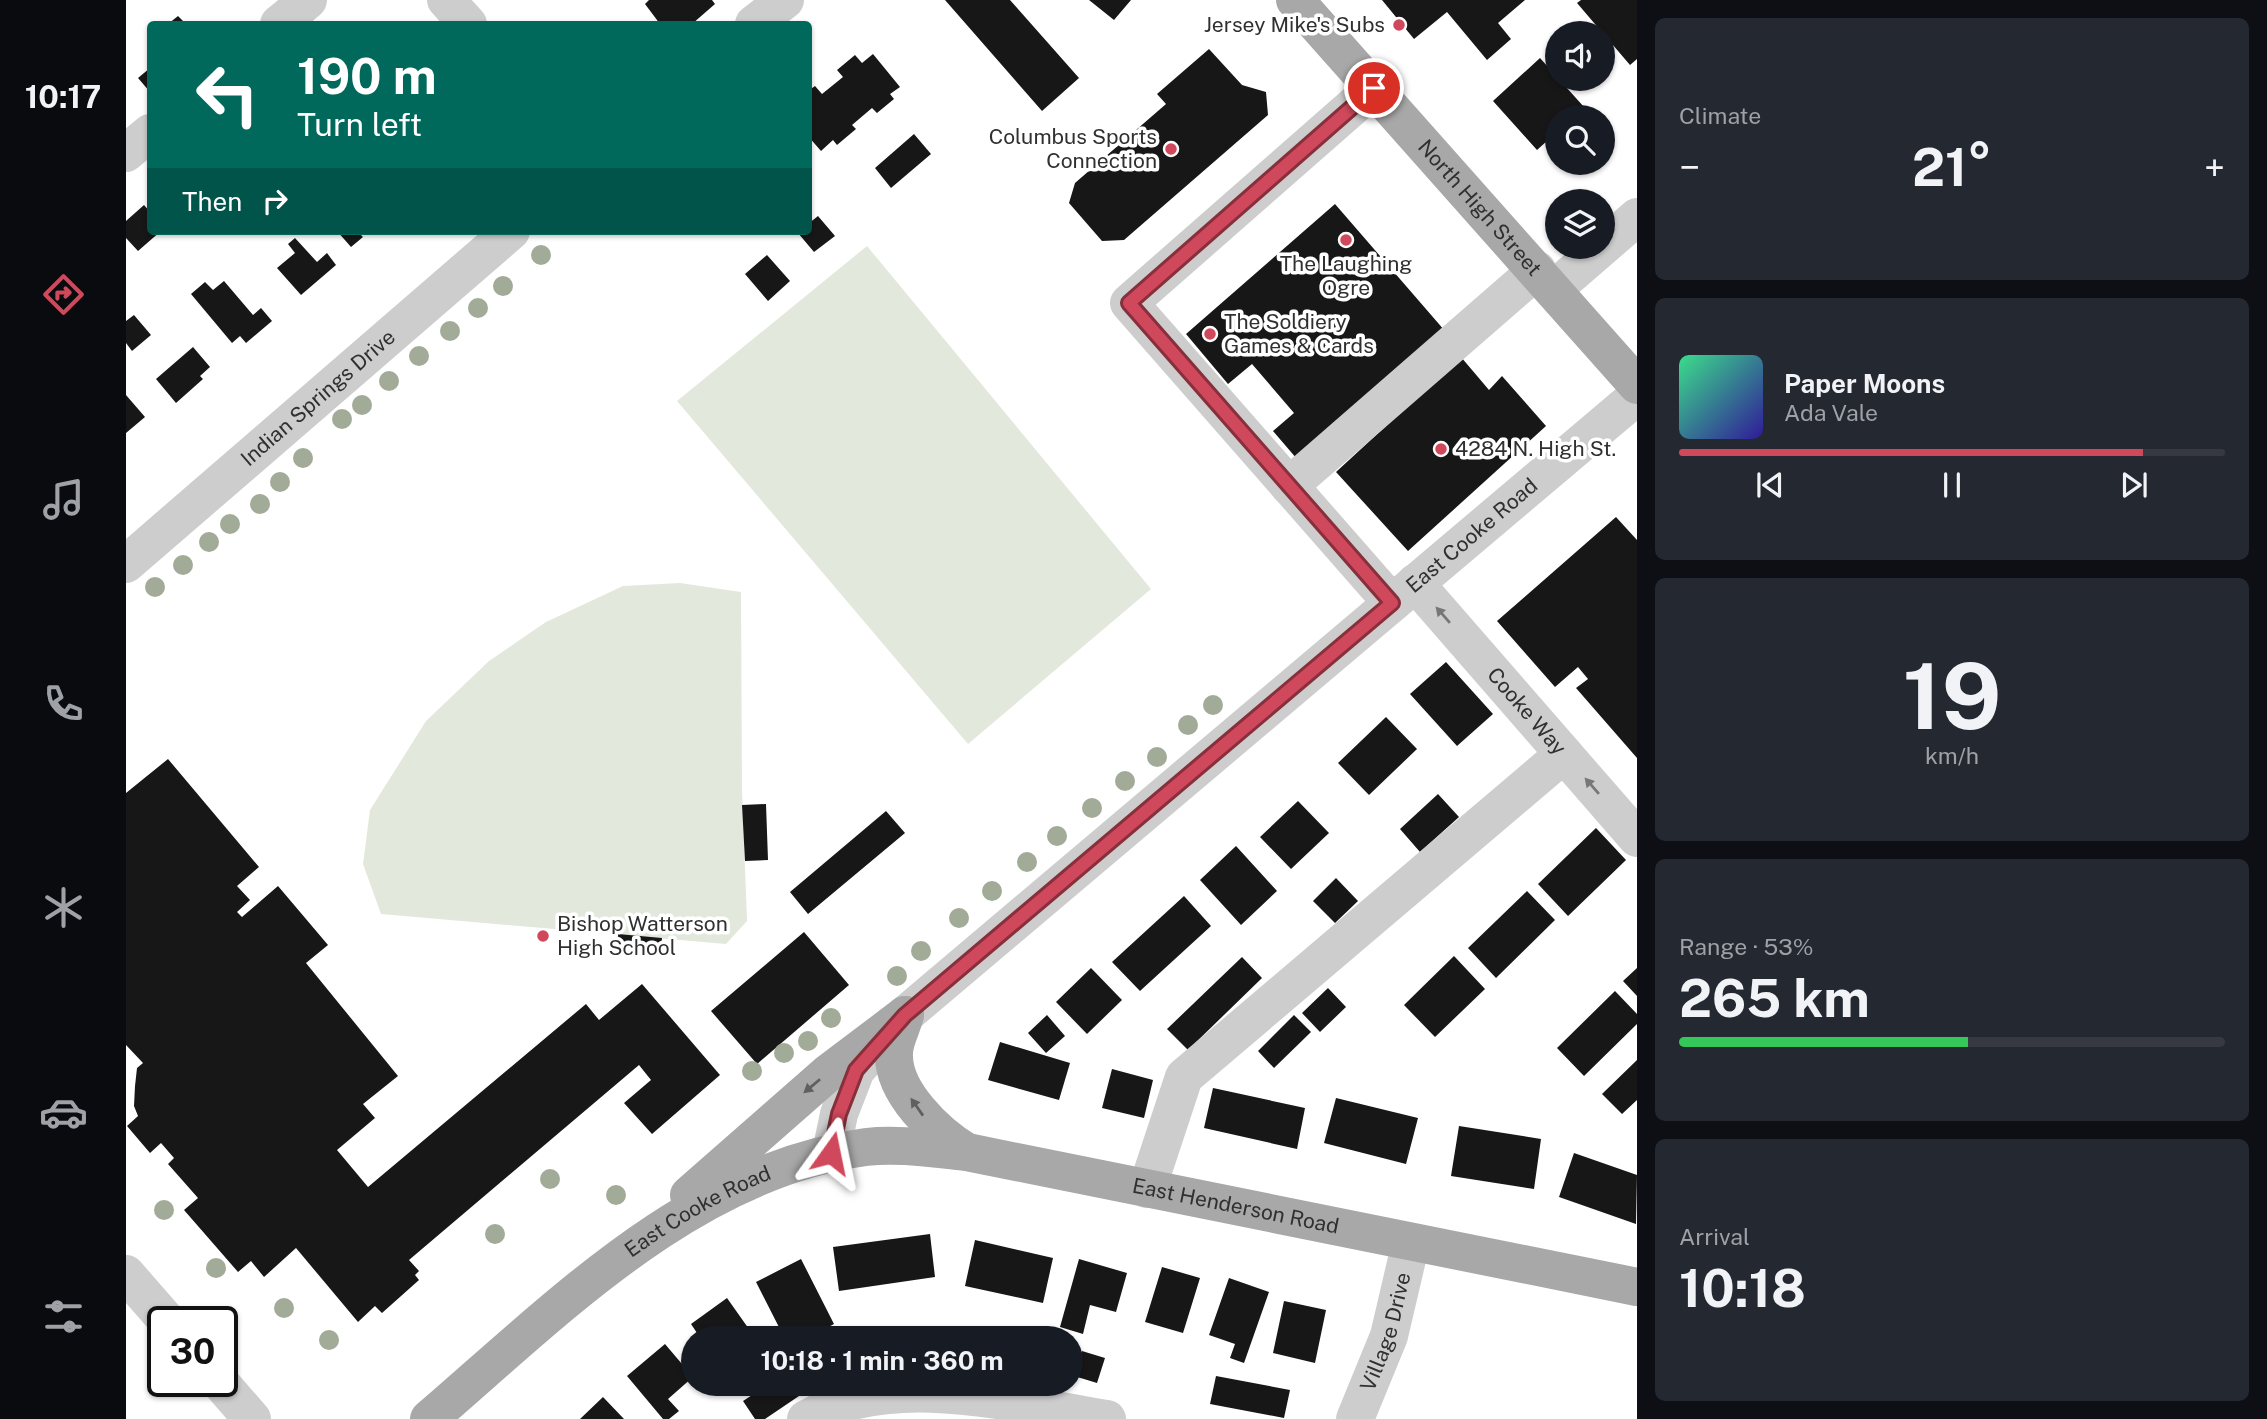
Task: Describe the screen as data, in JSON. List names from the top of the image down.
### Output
{
  "streets": {
    "main road": ["North High Street", "East Cooke Road", "East Henderson Road"],
    "street": ["Indian Springs Drive", "Cooke Way", "Village Drive"]
  },
  "crossings": [
    ["North High Street", "Cooke Way"],
    ["East Cooke Road", "Cooke Way"],
    ["East Cooke Road", "East Henderson Road"],
    ["East Henderson Road", "Village Drive"]
  ],
  "places": [
    "Jersey Mike's Subs",
    "Columbus Sports Connection",
    "The Laughing Ogre",
    "The Soldiery Games & Cards",
    "4284 N. High St.",
    "Bishop Watterson High School"
  ],
  "page": {
    "tabs": "10:17",
    "tile": [
      "Climate",
      ["19", "km/h"],
      ["Range · 53%", "265 km"],
      ["Arrival", "10:18"]
    ],
    "turn": ["190 m", "Turn left"],
    "heat": ["−", "21°", "+"],
    "then": "Then",
    "song": ["Paper Moons", "Ada Vale"],
    "limit": "30",
    "trip": "10:18 · 1 min · 360 m"
  }
}
